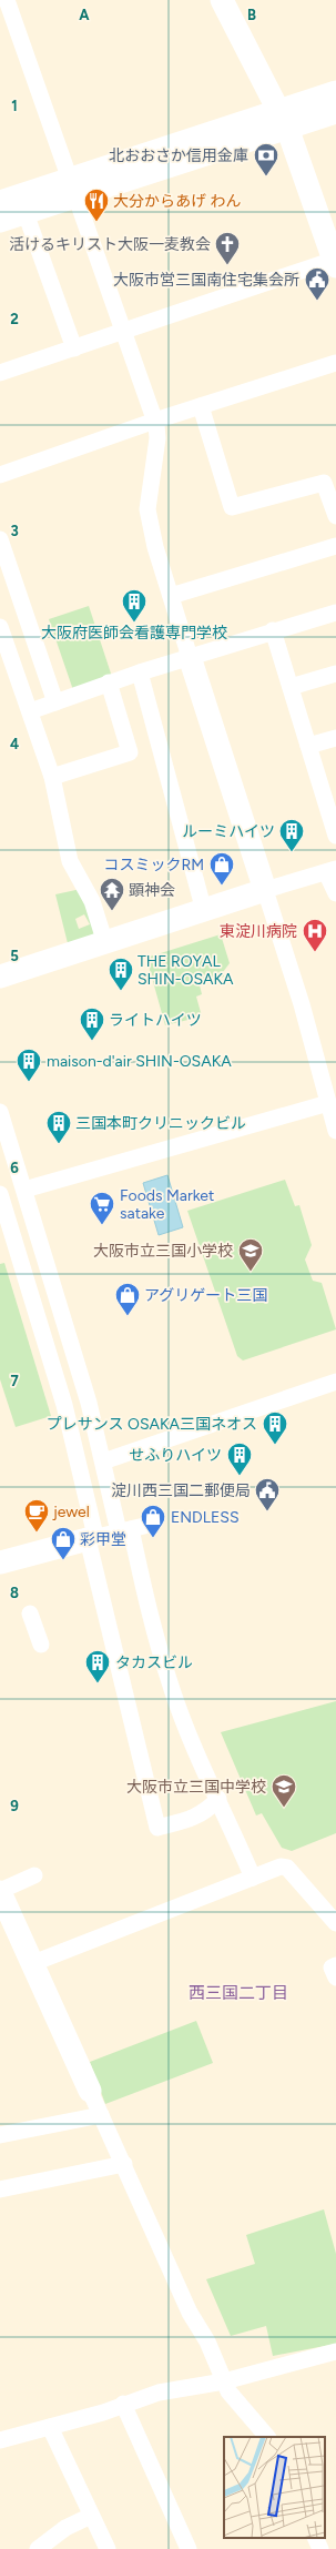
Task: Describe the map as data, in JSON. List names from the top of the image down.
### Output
{
  "districts": ["西三国二丁目"],
  "places": {
    "bank": ["北おおさか信用金庫"],
    "restaurant": ["大分からあげ わん"],
    "church": ["活けるキリスト大阪一麦教会"],
    "public building": ["大阪市営三国南住宅集会所", "淀川西三国二郵便局"],
    "building": [
      "大阪府医師会看護専門学校",
      "ルーミハイツ",
      "THE ROYAL SHIN-OSAKA",
      "ライトハイツ",
      "maison-d'air SHIN-OSAKA",
      "三国本町クリニックビル",
      "プレサンス OSAKA三国ネオス",
      "せふりハイツ",
      "タカスビル"
    ],
    "shop": [
      "コスミックRM",
      "アグリゲート三国",
      "ENDLESS",
      "彩甲堂"
    ],
    "temple": ["顕神会"],
    "hospital": ["東淀川病院"],
    "supermarket": ["Foods Market satake"],
    "school or university": ["大阪市立三国小学校", "大阪市立三国中学校"],
    "cafe": ["jewel"]
  },
  "grid": {
    "columns": ["A", "B"],
    "rows": [
      "1",
      "2",
      "3",
      "4",
      "5",
      "6",
      "7",
      "8",
      "9"
    ]
  }
}
